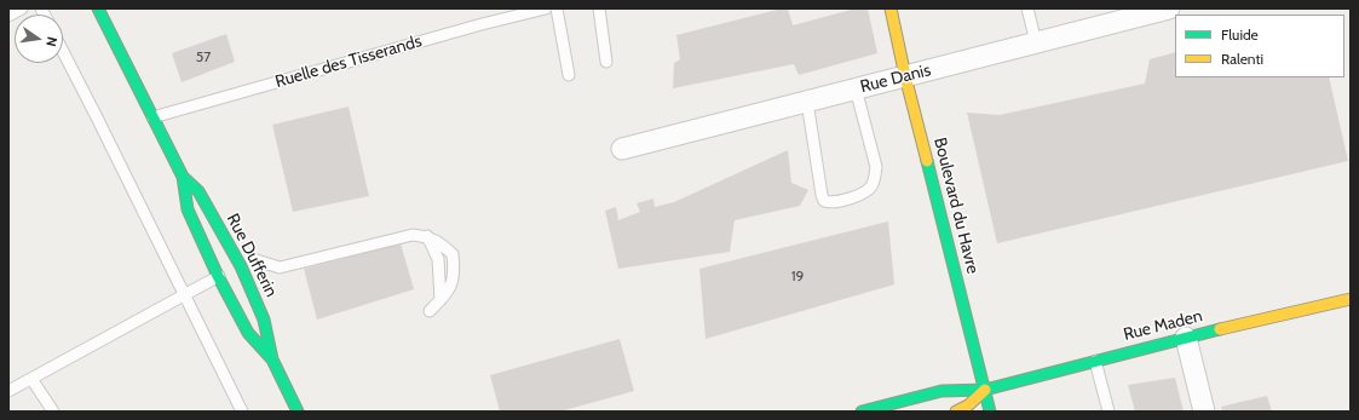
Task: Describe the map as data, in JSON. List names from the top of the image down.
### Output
{
  "streets": {
    "street": [
      "Rue Danis",
      "Boulevard du Havre",
      "Rue Dufferin",
      "Rue Maden"
    ],
    "lane": ["Ruelle des Tisserands"]
  },
  "crossings": [
    ["Ruelle des Tisserands", "Rue Dufferin"],
    ["Rue Danis", "Boulevard du Havre"],
    ["Boulevard du Havre", "Rue Maden"]
  ],
  "house_numbers": ["57", "19"],
  "legend": ["Fluide", "Ralenti"],
  "north": "right"
}
